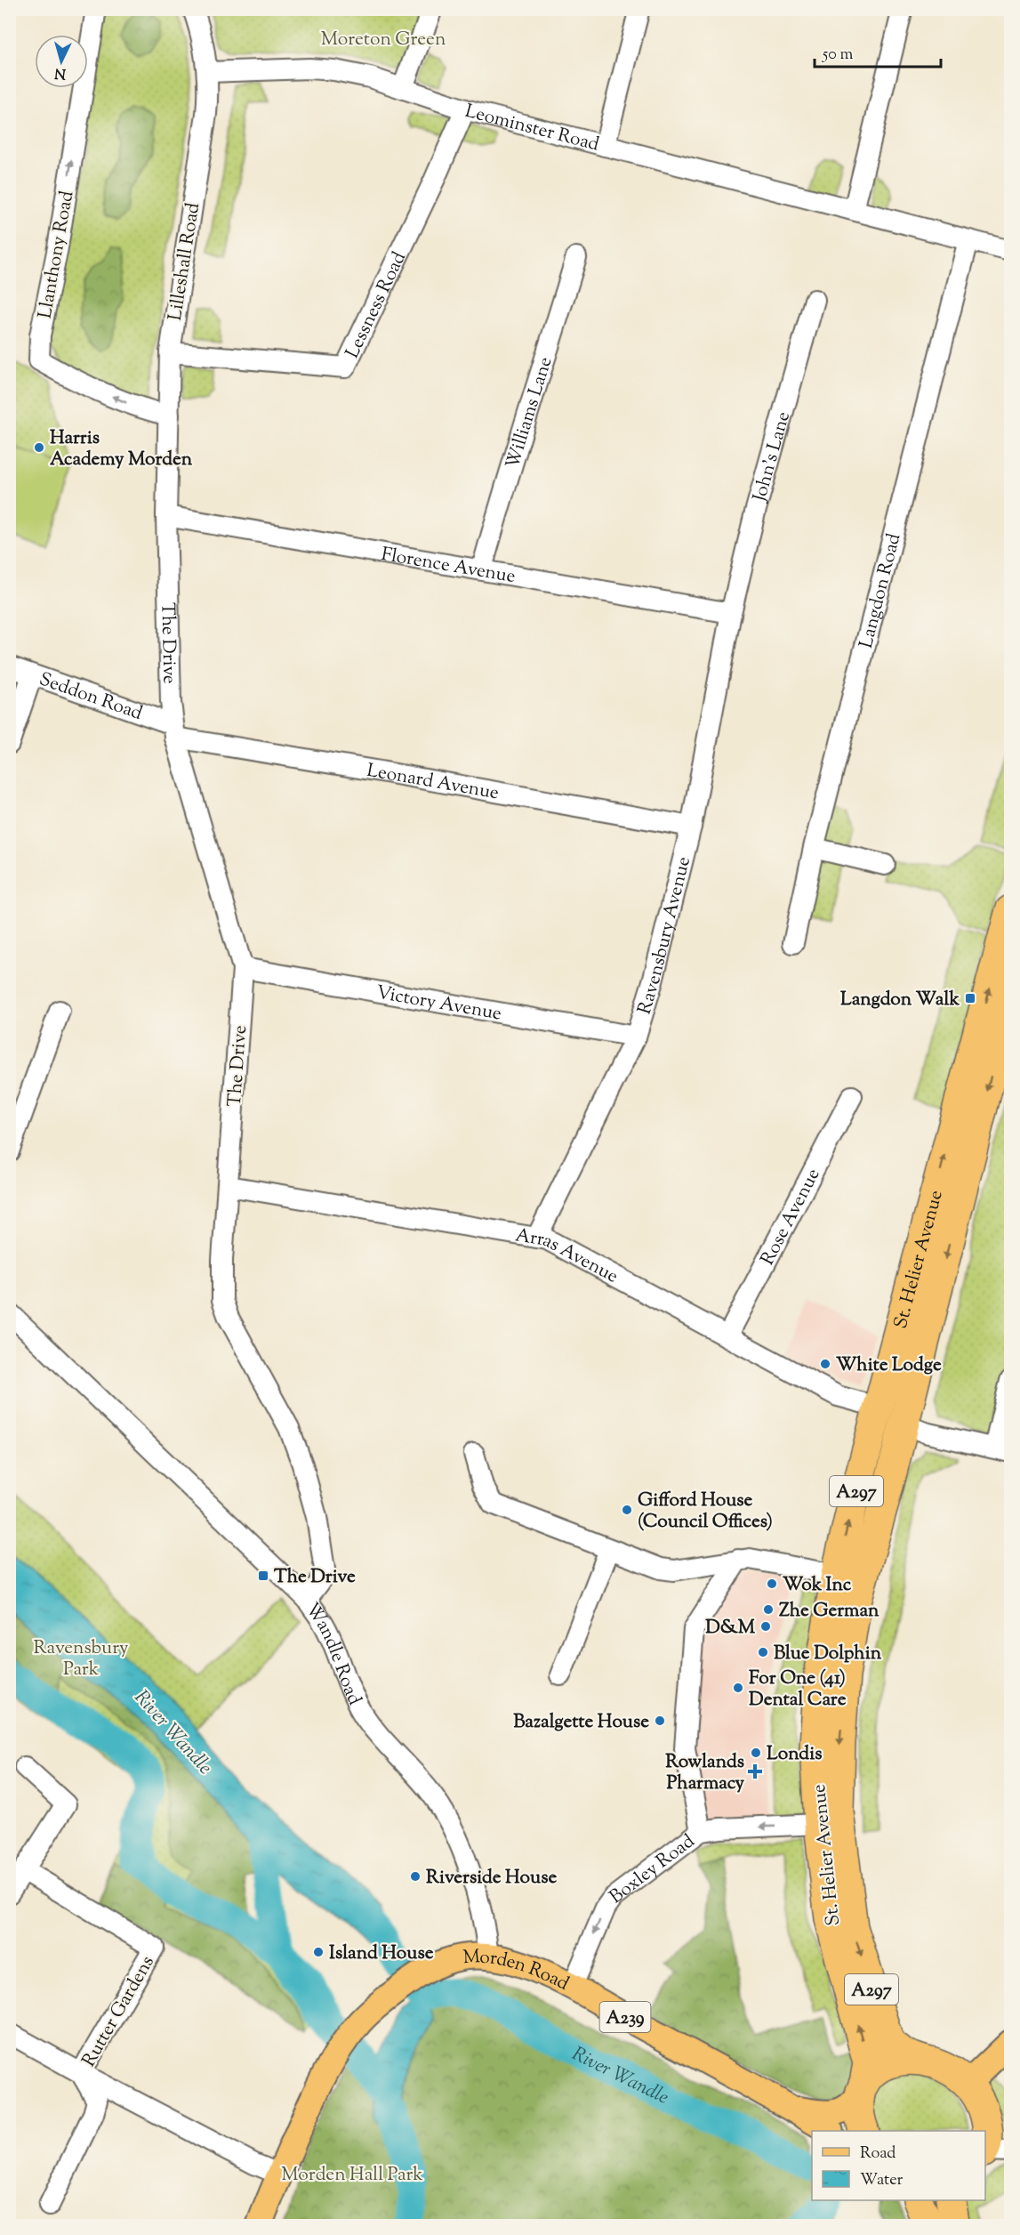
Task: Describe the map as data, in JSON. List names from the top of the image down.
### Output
{
  "streets": {
    "highway": ["St. Helier Avenue", "A297"],
    "main road": ["Morden Road", "A239"],
    "street": [
      "Leominster Road",
      "Llanthony Road",
      "Lilleshall Road",
      "Lessness Road",
      "Williams Lane",
      "John's Lane",
      "Florence Avenue",
      "Langdon Road",
      "The Drive",
      "Seddon Road",
      "Leonard Avenue",
      "Ravensbury Avenue",
      "Victory Avenue",
      "Rose Avenue",
      "Arras Avenue",
      "Wandle Road",
      "Boxley Road",
      "Rutter Gardens"
    ]
  },
  "crossings": [
    ["Leominster Road", "Lilleshall Road"],
    ["Leominster Road", "Lessness Road"],
    ["Leominster Road", "Langdon Road"],
    ["Llanthony Road", "Lilleshall Road"],
    ["Lilleshall Road", "Lessness Road"],
    ["Lilleshall Road", "Florence Avenue"],
    ["Lilleshall Road", "The Drive"],
    ["Williams Lane", "Florence Avenue"],
    ["John's Lane", "Florence Avenue"],
    ["John's Lane", "Ravensbury Avenue"],
    ["Florence Avenue", "The Drive"],
    ["Florence Avenue", "Ravensbury Avenue"],
    ["The Drive", "Seddon Road"],
    ["The Drive", "Leonard Avenue"],
    ["The Drive", "Victory Avenue"],
    ["The Drive", "Arras Avenue"],
    ["The Drive", "Wandle Road"],
    ["Seddon Road", "Leonard Avenue"],
    ["Leonard Avenue", "Ravensbury Avenue"],
    ["Ravensbury Avenue", "Victory Avenue"],
    ["Ravensbury Avenue", "Arras Avenue"],
    ["Rose Avenue", "Arras Avenue"],
    ["Arras Avenue", "St. Helier Avenue"],
    ["St. Helier Avenue", "Boxley Road"],
    ["St. Helier Avenue", "Morden Road"],
    ["Wandle Road", "Morden Road"],
    ["Boxley Road", "Morden Road"]
  ],
  "one_way": ["Llanthony Road", "Boxley Road"],
  "water": ["River Wandle"],
  "parks": ["Moreton Green", "Ravensbury Park", "Morden Hall Park"],
  "places": {
    "other": [
      "Harris Academy Morden",
      "White Lodge",
      "Gifford House (Council Offices)",
      "Wok Inc",
      "Zhe German",
      "D&M",
      "Blue Dolphin",
      "For One (41) Dental Care",
      "Bazalgette House",
      "Londis",
      "Riverside House",
      "Island House"
    ],
    "transit": ["Langdon Walk", "The Drive"],
    "health": ["Rowlands Pharmacy"]
  },
  "legend": ["Road", "Water"],
  "scale_bar": "50 m",
  "north": "bottom"
}
